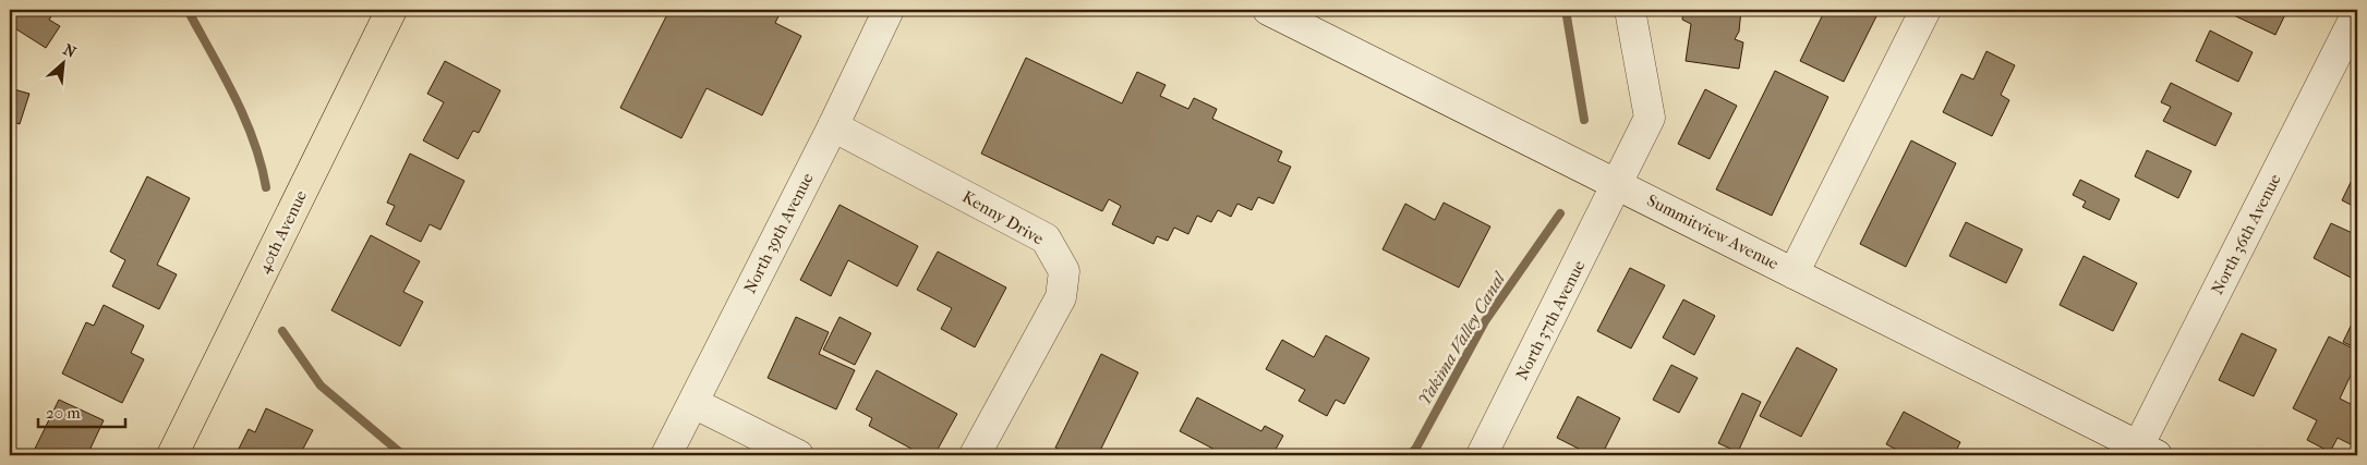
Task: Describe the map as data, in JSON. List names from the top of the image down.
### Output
{
  "streets": {
    "main road": ["40th Avenue"],
    "street": [
      "Kenny Drive",
      "Summitview Avenue",
      "North 39th Avenue",
      "North 36th Avenue",
      "North 37th Avenue"
    ]
  },
  "crossings": [
    ["Kenny Drive", "North 39th Avenue"],
    ["Summitview Avenue", "North 36th Avenue"],
    ["Summitview Avenue", "North 37th Avenue"]
  ],
  "water": ["Yakima Valley Canal"],
  "scale_bar": "20 m",
  "north": "top right"
}
